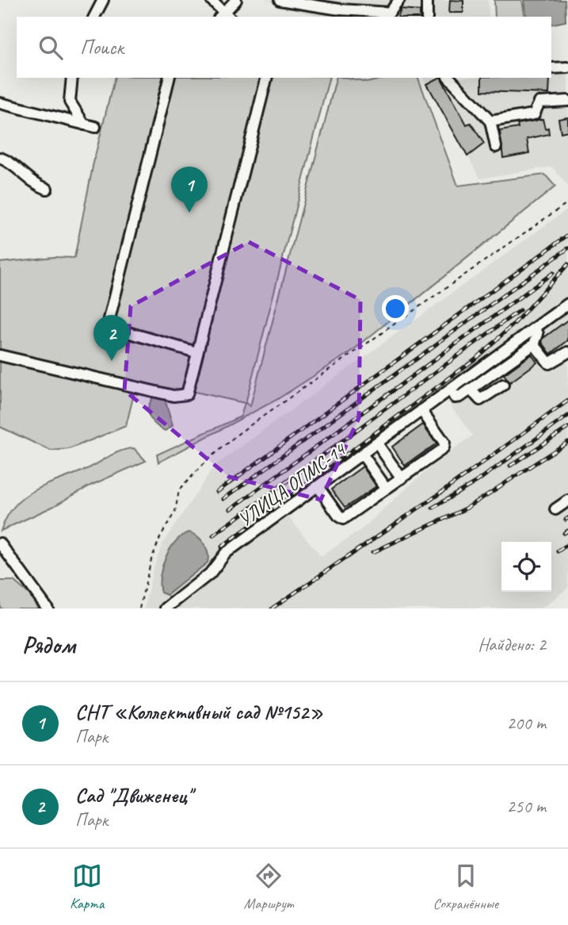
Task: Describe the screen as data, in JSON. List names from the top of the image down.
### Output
{
  "streets": {
    "street": ["УЛИЦА ОПМС-14"]
  },
  "page": {
    "search": "Поиск",
    "pins": ["1", "2"],
    "heading": ["Рядом", "Найдено: 2"],
    "list": [
      {
        "mark": "1",
        "name": "СНТ «Коллективный сад №152»",
        "note": "Парк",
        "value": "200 m"
      },
      {
        "mark": "2",
        "name": "Сад \"Движенец\"",
        "note": "Парк",
        "value": "250 m"
      }
    ],
    "nav": ["Карта", "Маршрут", "Сохранённые"]
  }
}
